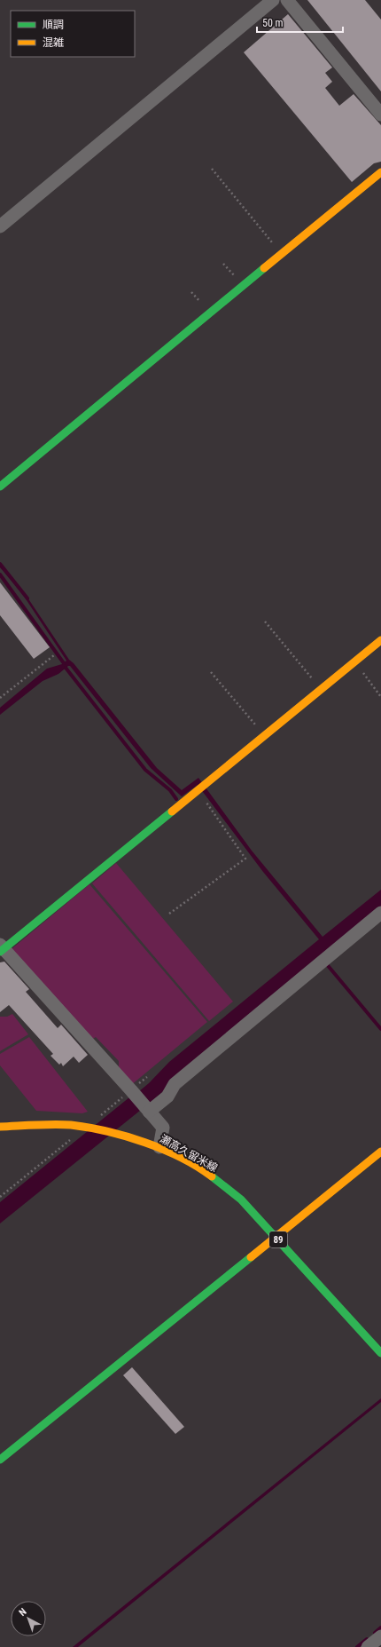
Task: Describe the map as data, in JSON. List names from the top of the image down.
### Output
{
  "streets": {
    "street": ["瀬高久留米線", "89"]
  },
  "legend": ["順調", "混雑"],
  "scale_bar": "50 m",
  "north": "top left"
}
